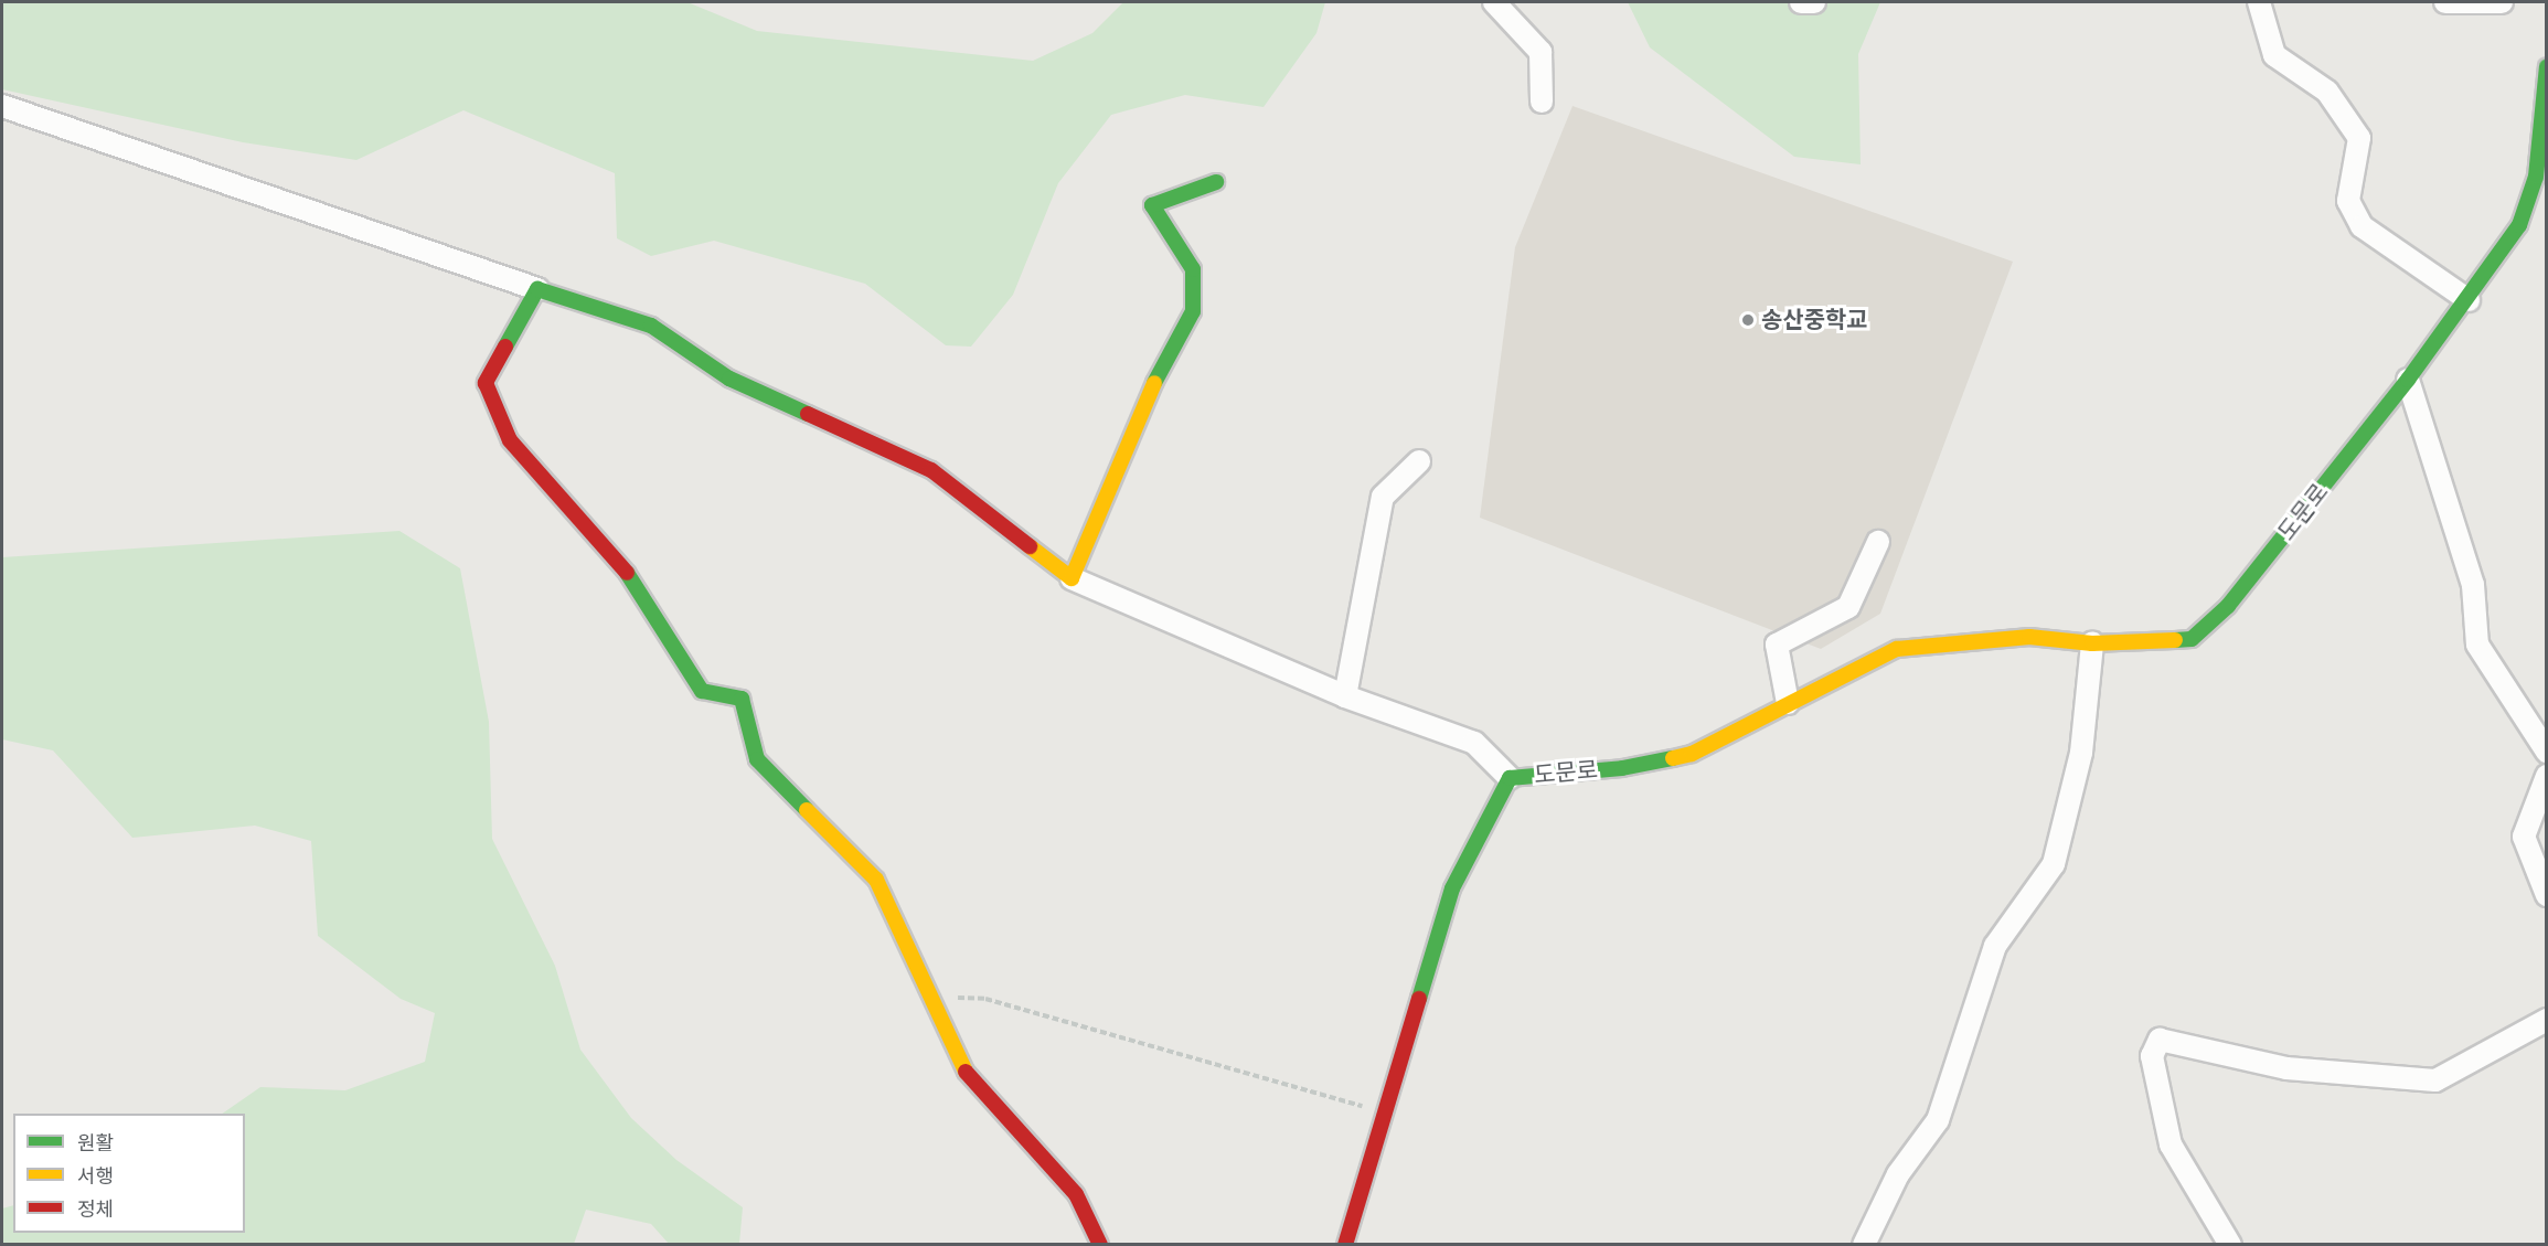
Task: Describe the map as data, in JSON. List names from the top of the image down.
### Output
{
  "streets": {
    "street": ["도문로"]
  },
  "places": ["송산중학교"],
  "legend": ["원활", "서행", "정체"]
}
